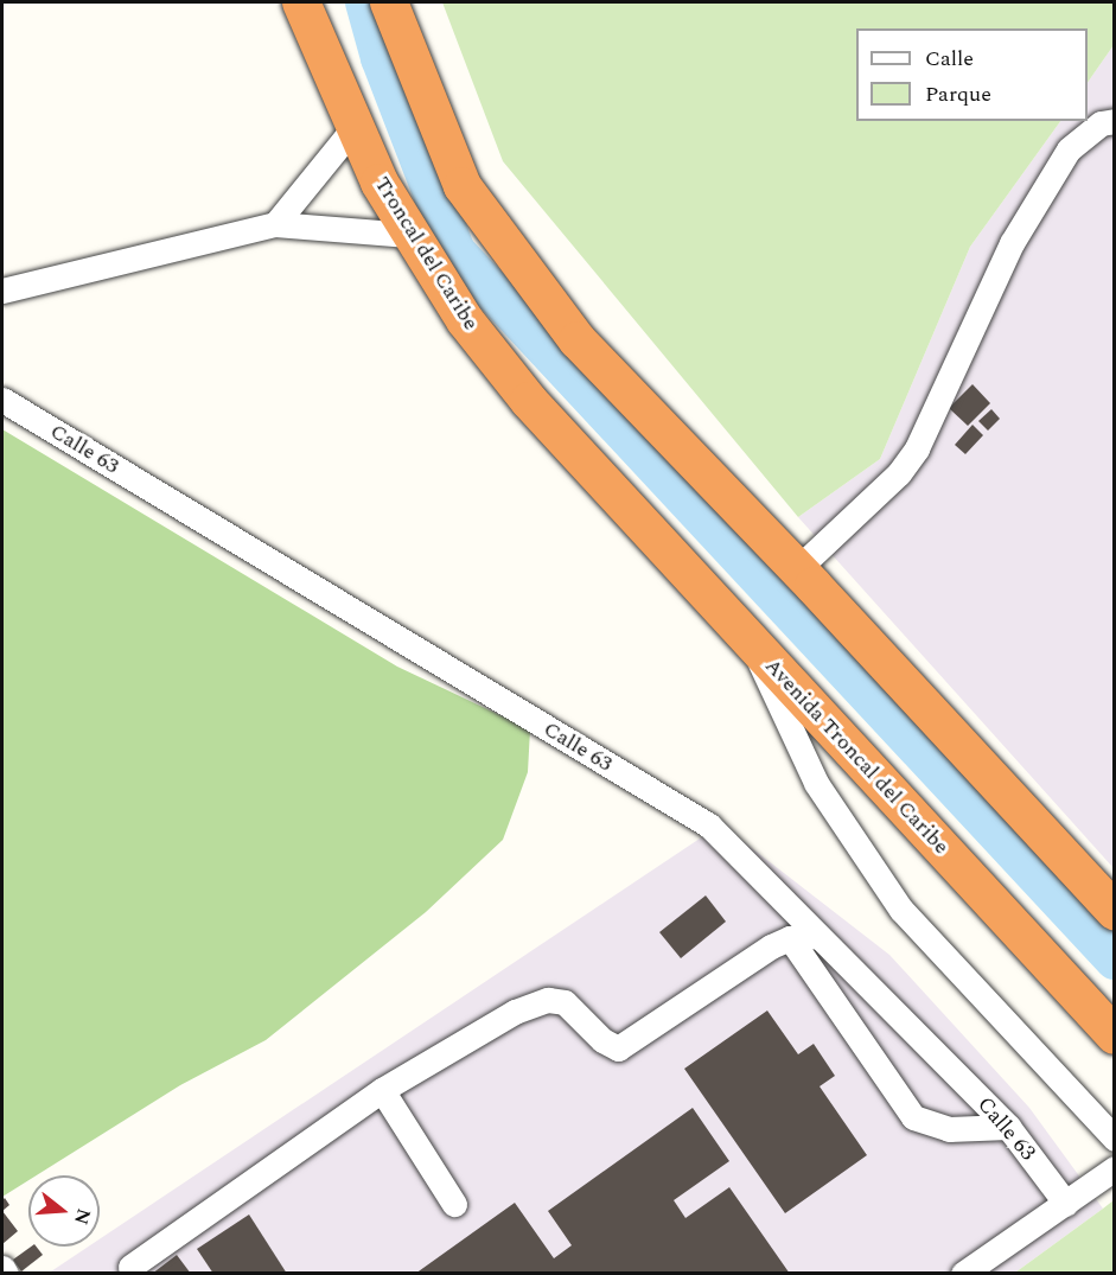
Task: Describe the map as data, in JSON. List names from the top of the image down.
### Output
{
  "streets": {
    "highway": ["Troncal del Caribe", "Avenida Troncal del Caribe"],
    "street": ["Calle 63"]
  },
  "crossings": [
    ["Troncal del Caribe", "Avenida Troncal del Caribe"]
  ],
  "legend": ["Calle", "Parque"],
  "north": "right"
}
